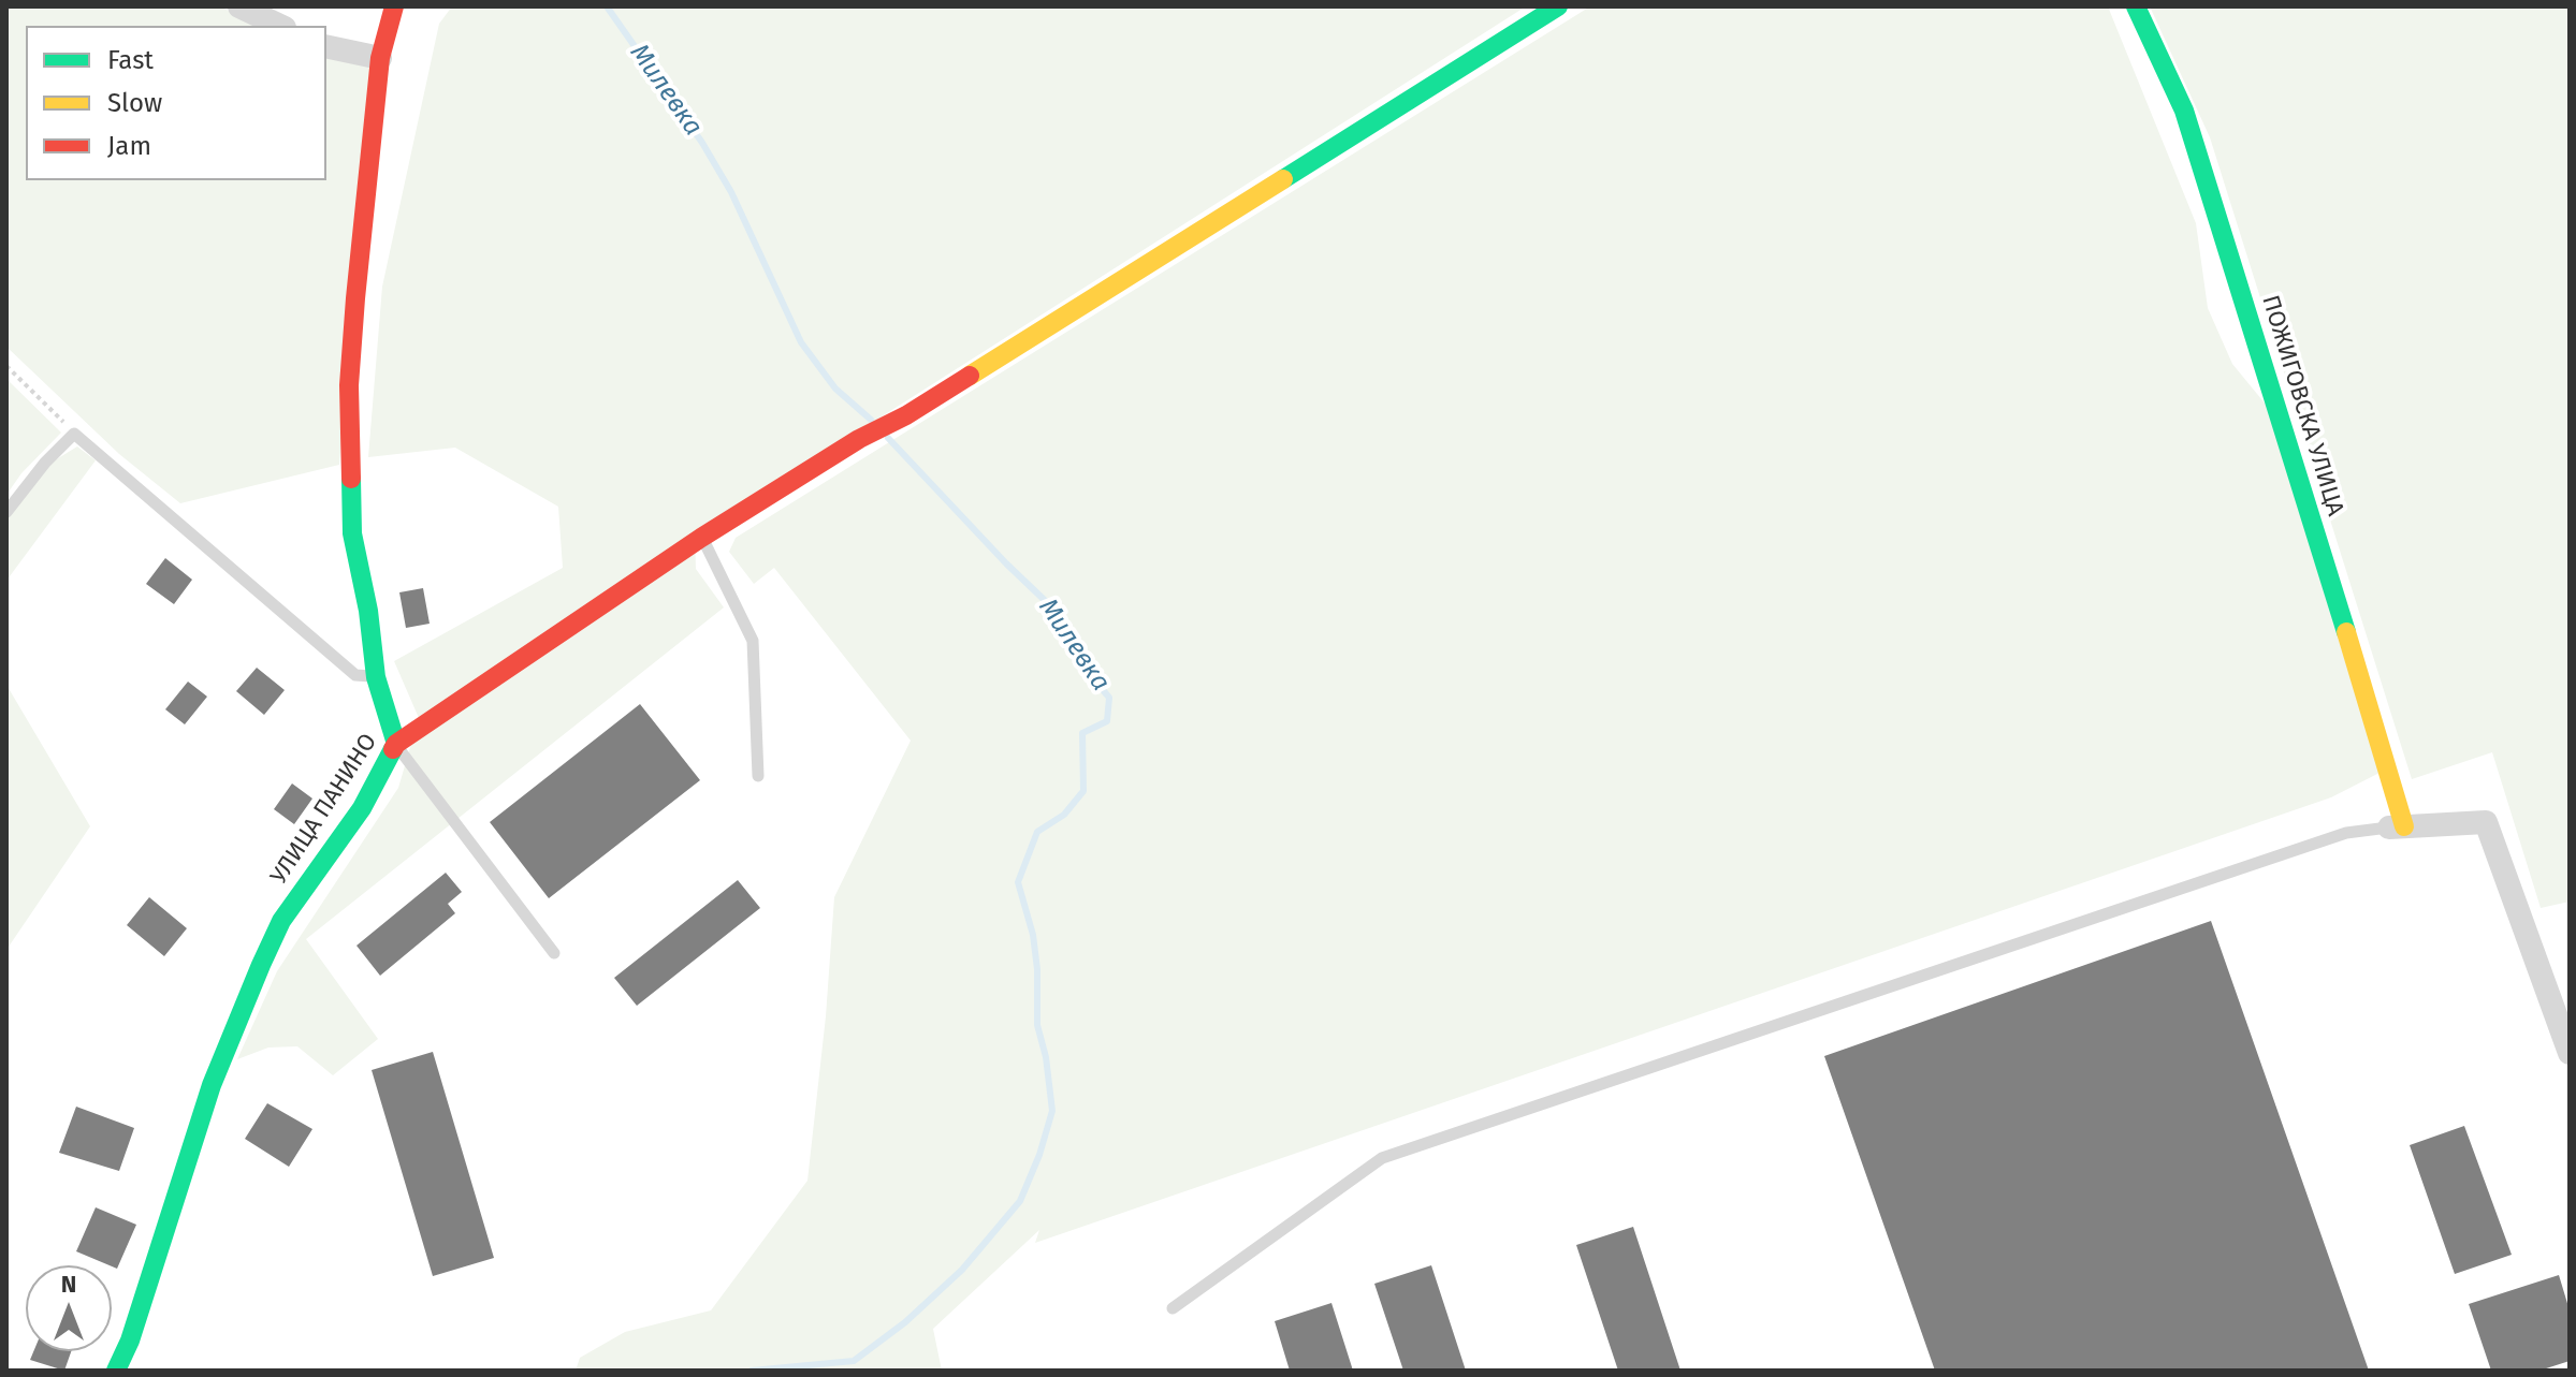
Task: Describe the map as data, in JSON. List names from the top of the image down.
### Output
{
  "streets": {
    "street": ["ПОЖИГОВСКА УЛИЦА", "УЛИЦА ПАНИНО"]
  },
  "water": ["Милевка"],
  "legend": ["Fast", "Slow", "Jam"],
  "north": "top"
}
